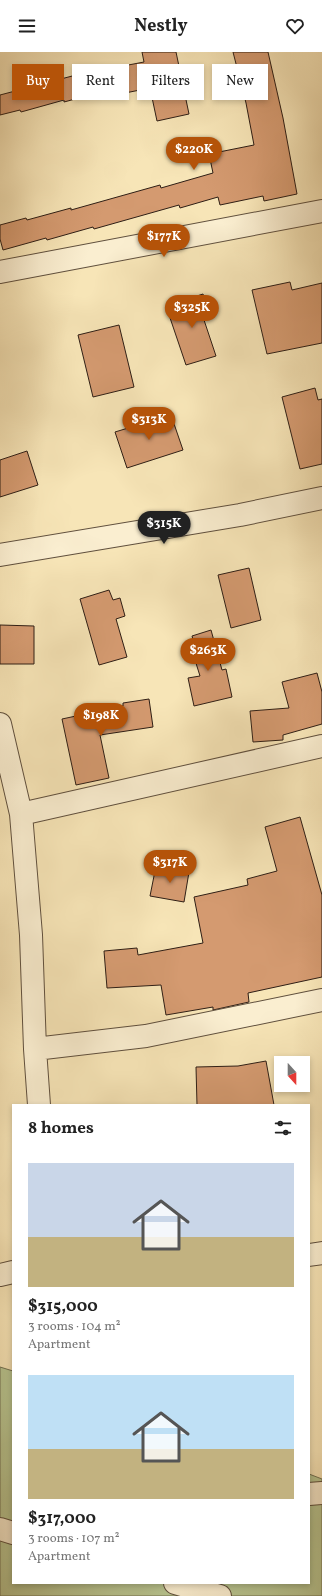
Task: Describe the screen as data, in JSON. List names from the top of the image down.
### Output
{
  "north": "bottom",
  "page": {
    "header": "Nestly",
    "chip": [
      "Buy",
      "Rent",
      "Filters",
      "New"
    ],
    "price": [
      "$220K",
      "$177K",
      "$325K",
      "$313K",
      "$315K",
      "$263K",
      "$198K",
      "$317K"
    ],
    "heading": "8 homes",
    "list": [
      {
        "name": "$315,000",
        "note": "3 rooms · 104 m² · Apartment"
      },
      {
        "name": "$317,000",
        "note": "3 rooms · 107 m² · Apartment"
      }
    ]
  }
}
